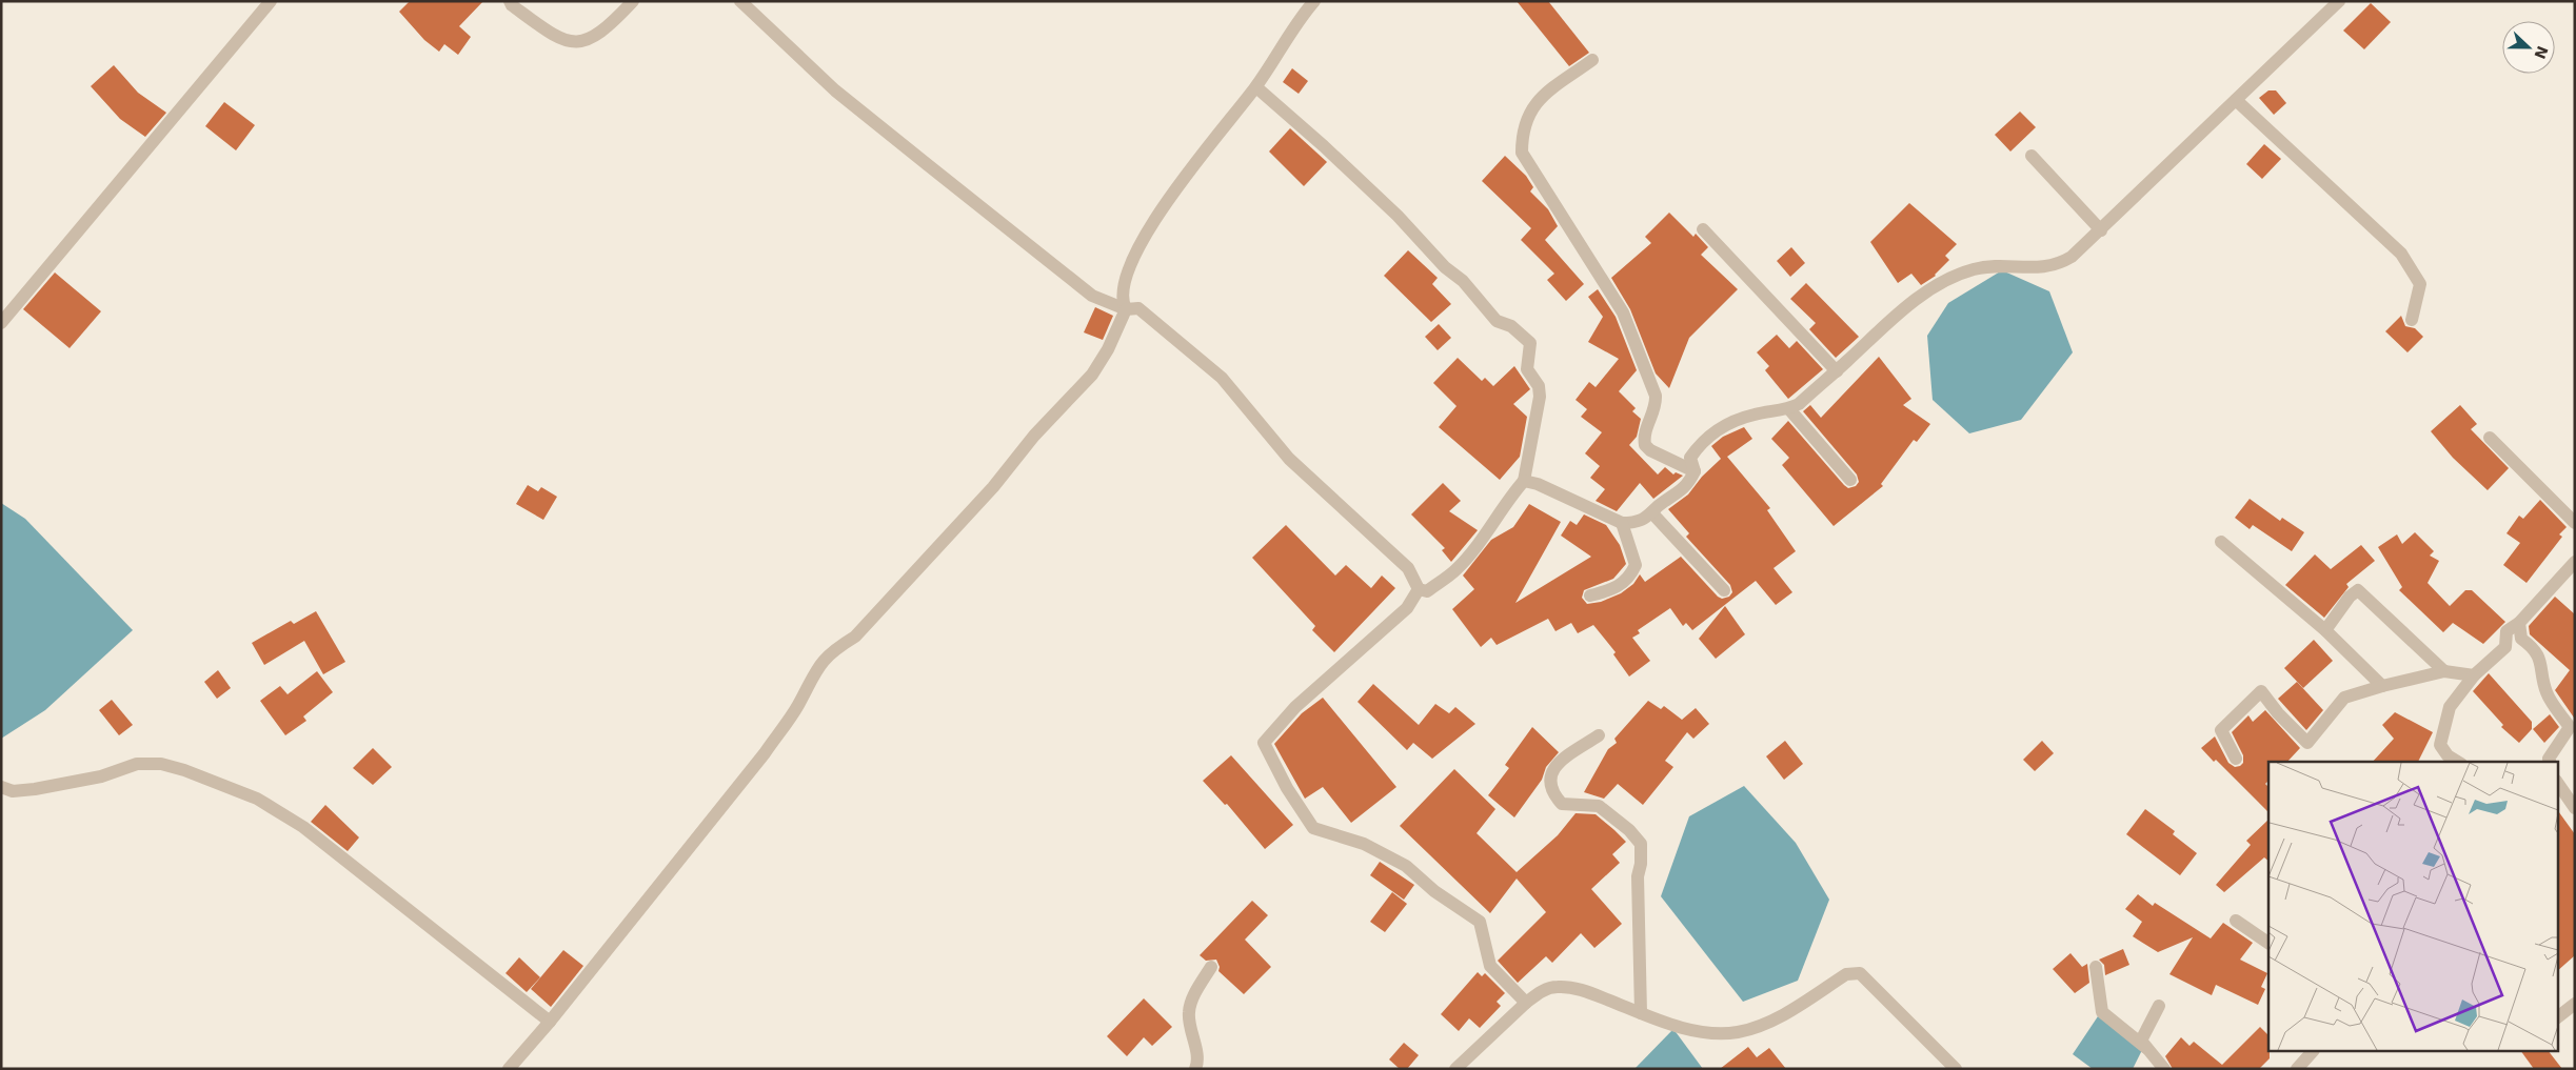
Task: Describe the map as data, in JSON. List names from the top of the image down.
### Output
{
  "north": "right"
}
